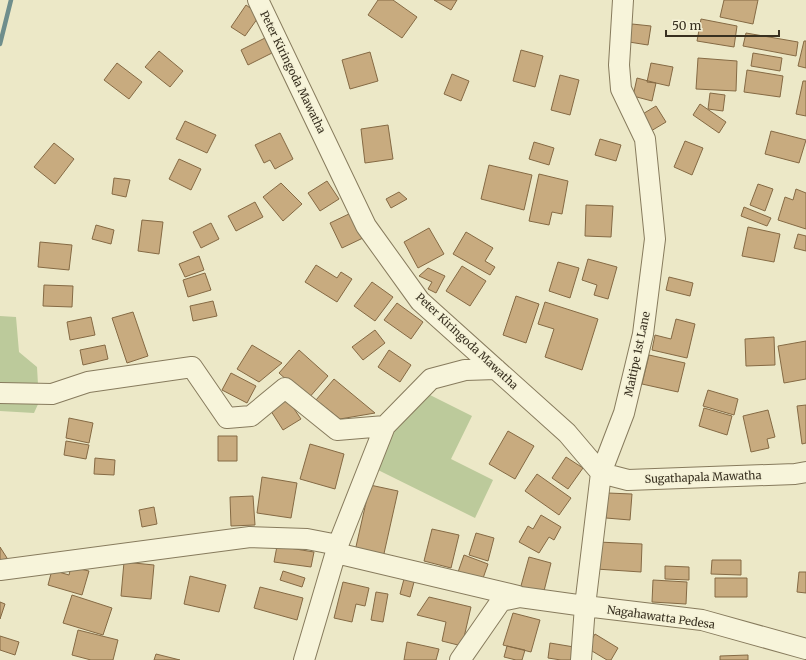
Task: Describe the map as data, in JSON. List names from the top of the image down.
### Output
{
  "streets": {
    "street": [
      "Peter Kiringoda Mawatha",
      "Maitipe 1st Lane",
      "Sugathapala Mawatha",
      "Nagahawatta Pedesa"
    ]
  },
  "crossings": [
    ["Peter Kiringoda Mawatha", "Maitipe 1st Lane"],
    ["Peter Kiringoda Mawatha", "Sugathapala Mawatha"],
    ["Maitipe 1st Lane", "Sugathapala Mawatha"],
    ["Maitipe 1st Lane", "Nagahawatta Pedesa"]
  ],
  "scale_bar": "50 m"
}
